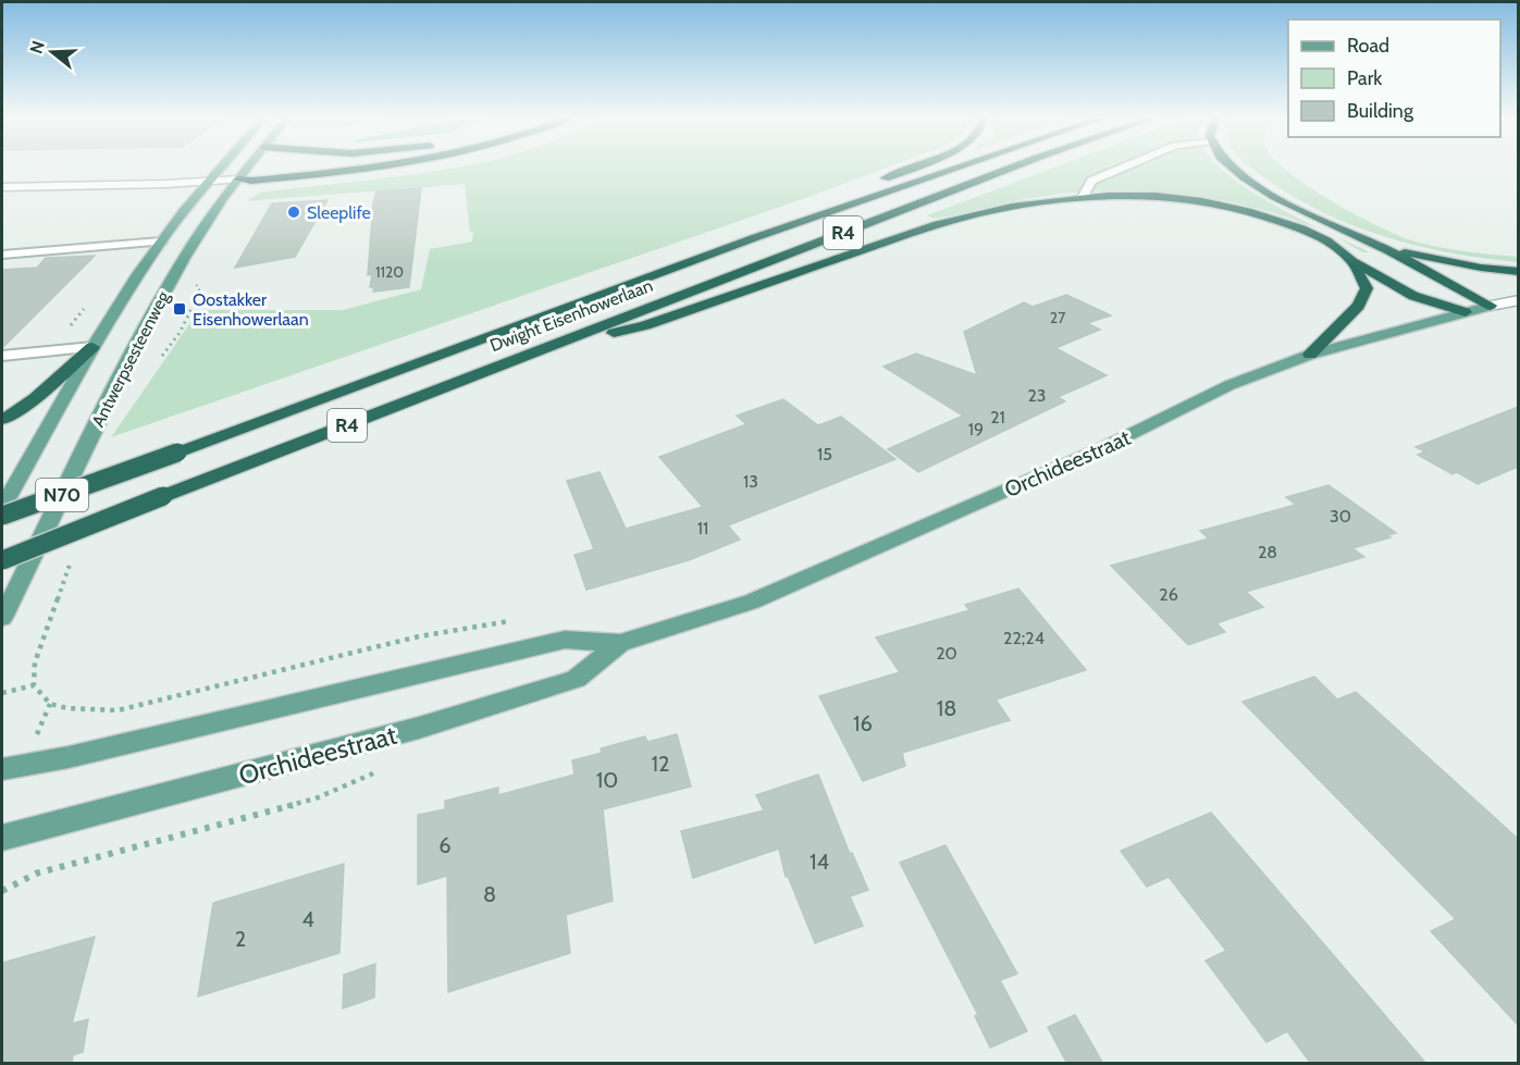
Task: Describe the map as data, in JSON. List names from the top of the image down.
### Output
{
  "streets": {
    "highway": ["R4", "Dwight Eisenhowerlaan"],
    "main road": ["Antwerpsesteenweg", "Orchideestraat", "N70"]
  },
  "places": {
    "other": ["Sleeplife"],
    "transit": ["Oostakker Eisenhowerlaan"]
  },
  "house_numbers": [
    "1120",
    "27",
    "23",
    "21",
    "19",
    "15",
    "13",
    "30",
    "11",
    "28",
    "26",
    "22;24",
    "20",
    "18",
    "16",
    "12",
    "10",
    "6",
    "14",
    "8",
    "4",
    "2"
  ],
  "legend": ["Road", "Park", "Building"],
  "north": "left"
}
